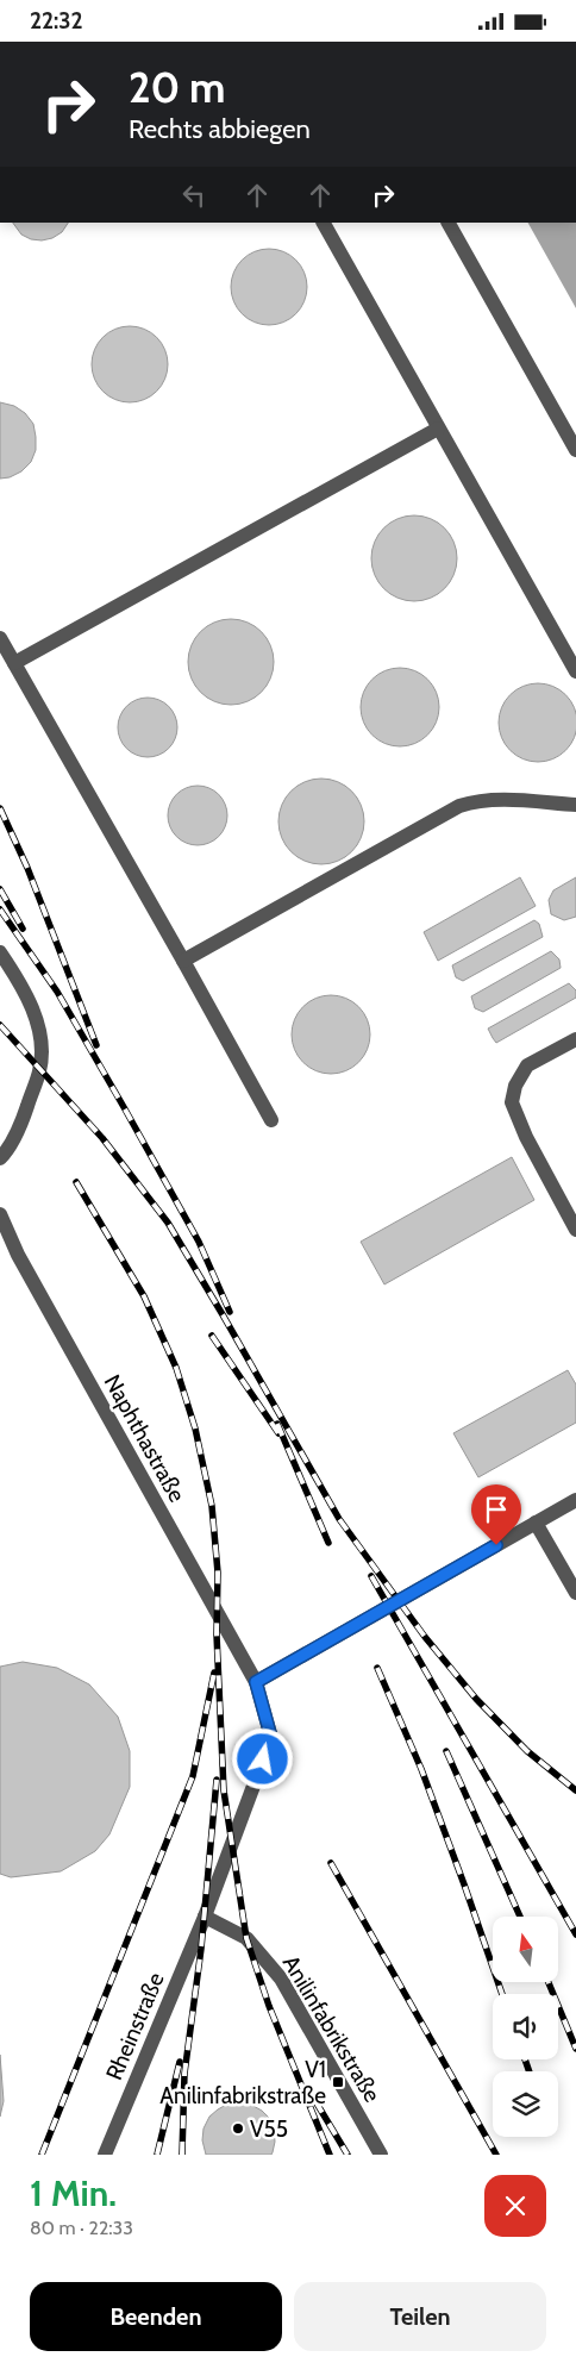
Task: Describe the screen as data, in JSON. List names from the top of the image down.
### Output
{
  "streets": {
    "street": ["Naphthastraße", "Rheinstraße", "Anilinfabrikstraße"]
  },
  "crossings": [
    ["Naphthastraße", "Rheinstraße"],
    ["Naphthastraße", "Anilinfabrikstraße"],
    ["Rheinstraße", "Anilinfabrikstraße"]
  ],
  "places": {
    "transit": ["V1 Anilinfabrikstraße"],
    "other": ["V55"]
  },
  "north": "top",
  "page": {
    "status": "22:32",
    "turn": ["20 m", "Rechts abbiegen"],
    "heading": ["1 Min.", "80 m · 22:33"],
    "buttons": ["Beenden", "Teilen"]
  }
}
